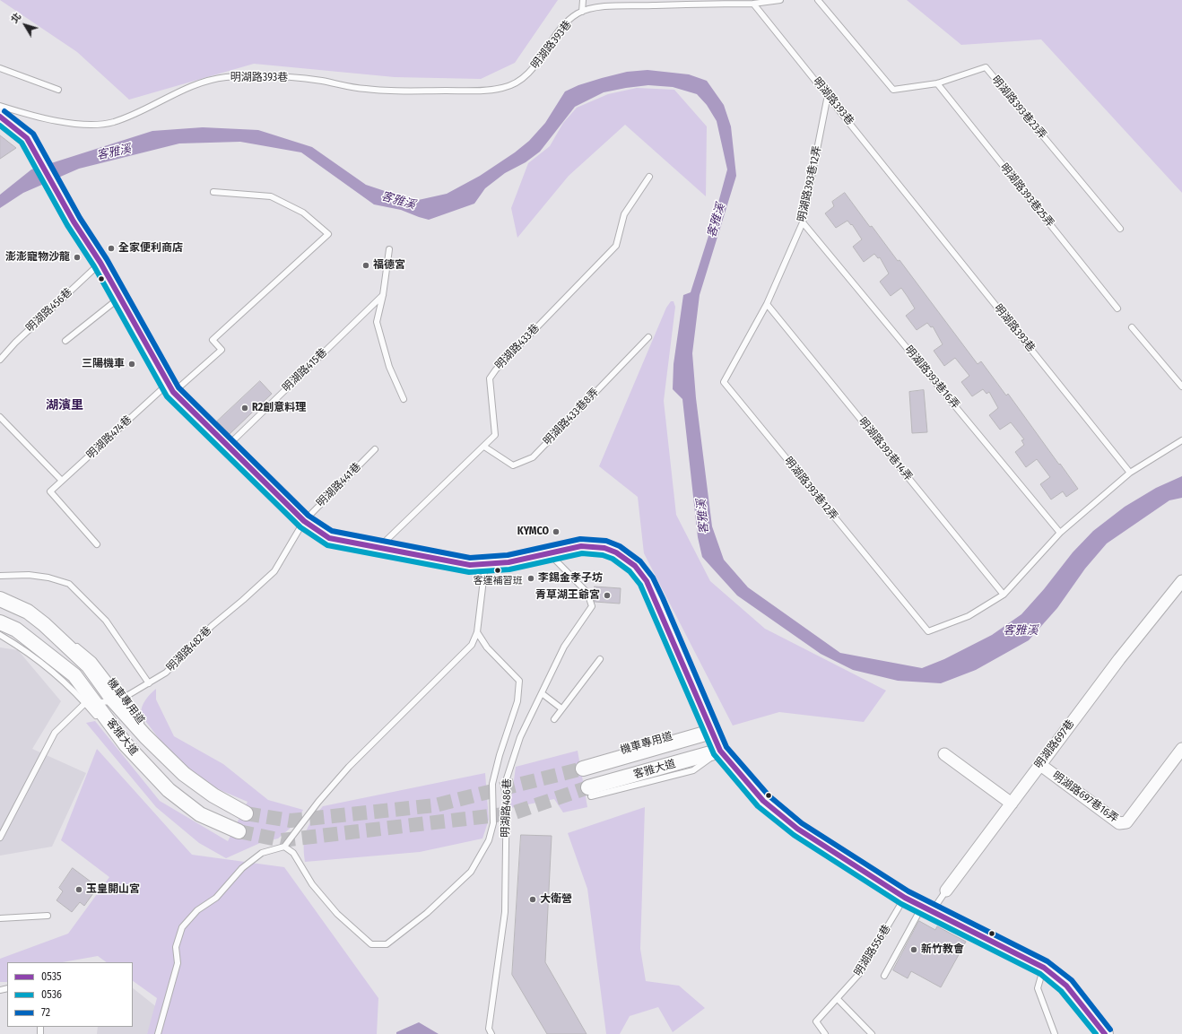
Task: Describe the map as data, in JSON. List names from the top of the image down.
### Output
{
  "streets": {
    "street": ["客雅大道", "明湖路697巷", "明湖路697巷16弄"],
    "lane": [
      "明湖路393巷",
      "明湖路393巷23弄",
      "明湖路393巷12弄",
      "明湖路393巷25弄",
      "明湖路456巷",
      "明湖路433巷",
      "明湖路415巷",
      "明湖路393巷16弄",
      "明湖路433巷8弄",
      "明湖路474巷",
      "明湖路393巷14弄",
      "明湖路441巷",
      "明湖路482巷",
      "明湖路486巷",
      "明湖路556巷"
    ]
  },
  "crossings": [
    ["明湖路393巷", "明湖路393巷12弄"],
    ["明湖路393巷23弄", "明湖路393巷25弄"],
    ["明湖路393巷12弄", "明湖路393巷16弄"],
    ["明湖路393巷12弄", "明湖路393巷14弄"],
    ["明湖路433巷", "明湖路433巷8弄"],
    ["明湖路441巷", "明湖路482巷"],
    ["明湖路482巷", "客雅大道"],
    ["明湖路697巷", "明湖路697巷16弄"]
  ],
  "districts": ["湖濱里"],
  "water": ["客雅溪"],
  "places": [
    "全家便利商店",
    "澎澎寵物沙龍",
    "福德宮",
    "三陽機車",
    "R2創意料理",
    "KYMCO",
    "客運補習班",
    "李錫金孝子坊",
    "青草湖王爺宮",
    "玉皇開山宮",
    "大衛營",
    "新竹教會"
  ],
  "lines": ["transit line 72", "transit line 0535", "transit line 0536"],
  "legend": ["0535", "0536", "72"],
  "north": "top left"
}
